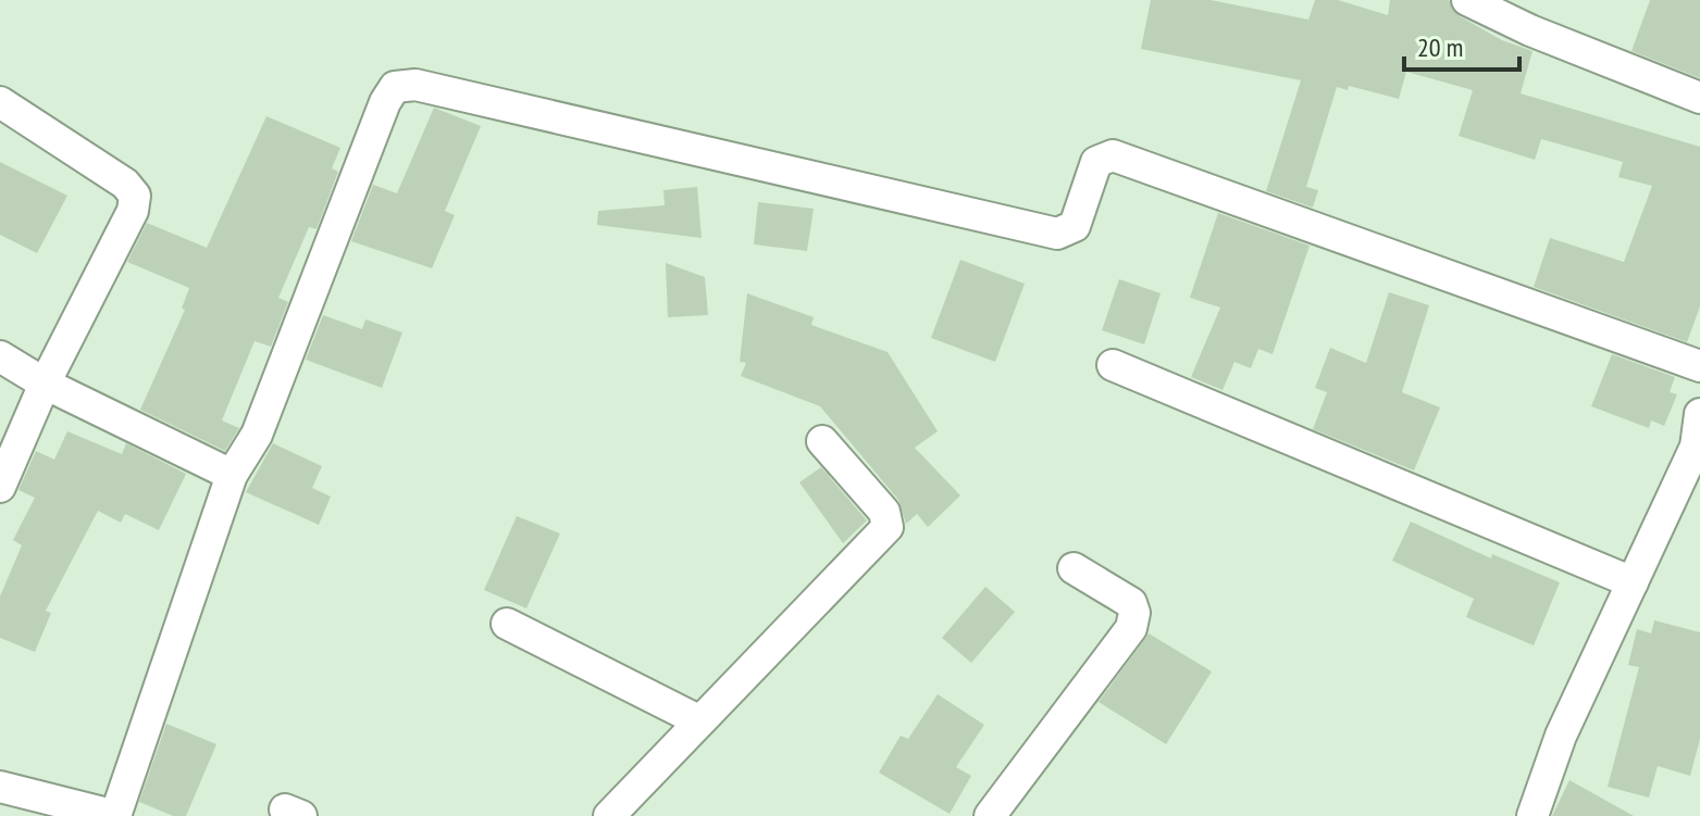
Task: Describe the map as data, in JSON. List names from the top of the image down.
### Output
{
  "scale_bar": "20 m"
}
